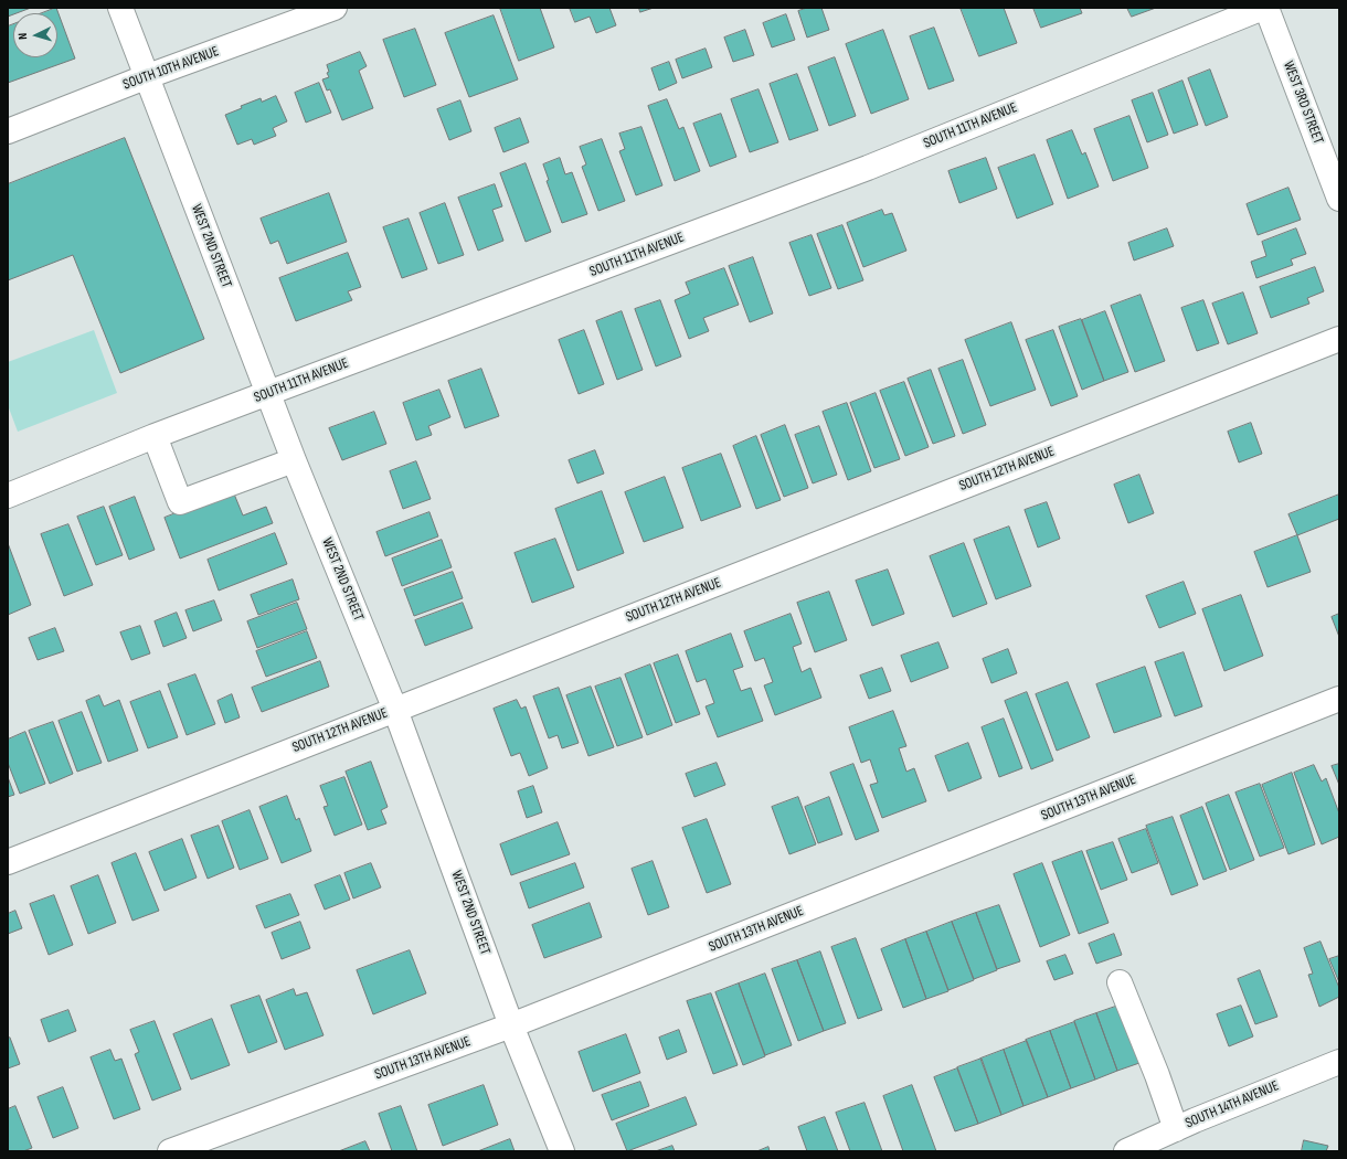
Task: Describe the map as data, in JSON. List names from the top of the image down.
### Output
{
  "streets": {
    "street": [
      "SOUTH 10TH AVENUE",
      "WEST 3RD STREET",
      "SOUTH 11TH AVENUE",
      "WEST 2ND STREET",
      "SOUTH 12TH AVENUE",
      "SOUTH 13TH AVENUE",
      "SOUTH 14TH AVENUE"
    ]
  },
  "crossings": [
    ["SOUTH 10TH AVENUE", "WEST 2ND STREET"],
    ["WEST 3RD STREET", "SOUTH 11TH AVENUE"],
    ["SOUTH 11TH AVENUE", "WEST 2ND STREET"],
    ["WEST 2ND STREET", "SOUTH 12TH AVENUE"],
    ["WEST 2ND STREET", "SOUTH 13TH AVENUE"]
  ],
  "north": "left"
}
